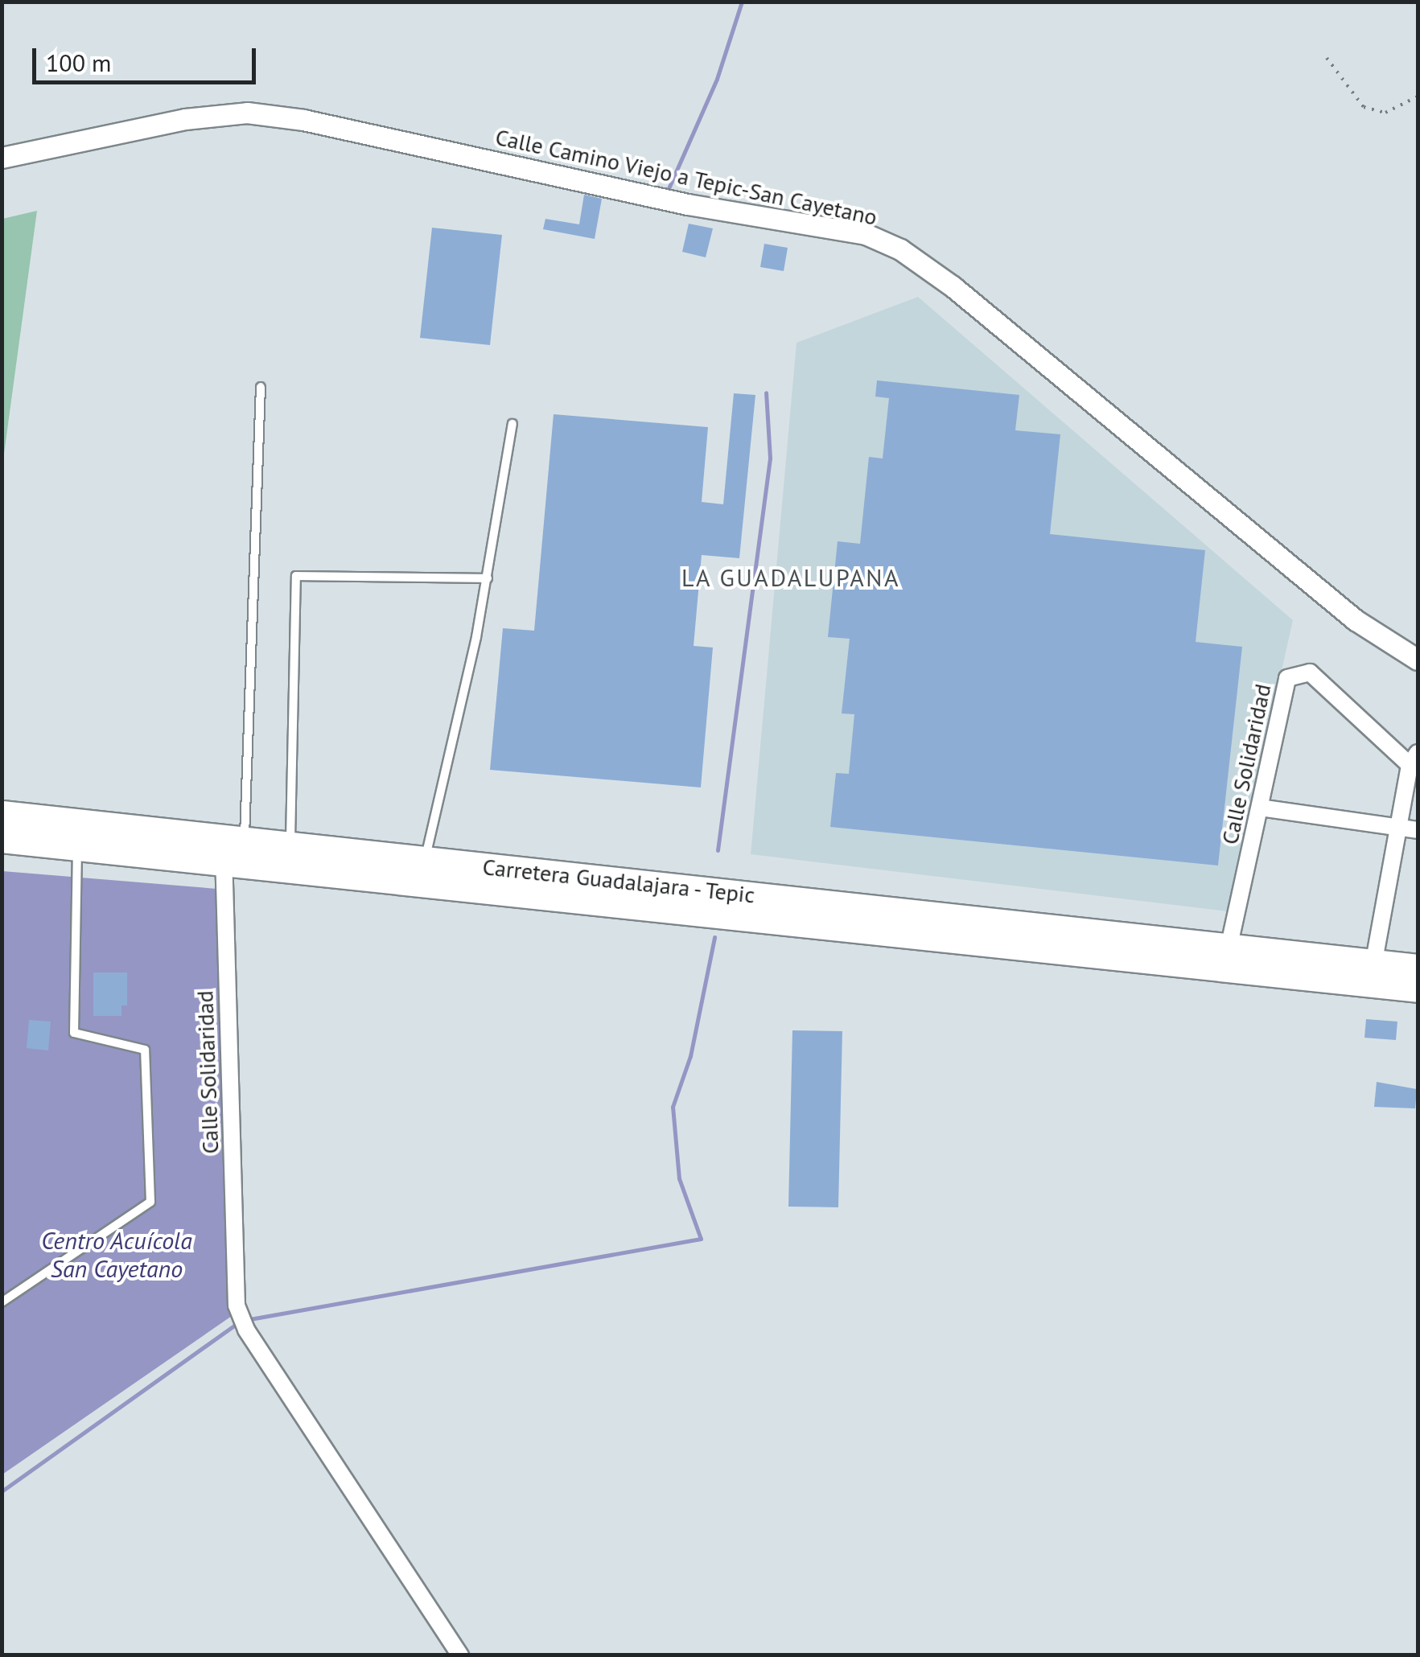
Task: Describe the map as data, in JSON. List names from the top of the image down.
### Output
{
  "streets": {
    "highway": ["Carretera Guadalajara - Tepic"],
    "street": ["Calle Camino Viejo a Tepic-San Cayetano", "Calle Solidaridad"]
  },
  "crossings": [
    ["Calle Solidaridad", "Carretera Guadalajara - Tepic"]
  ],
  "districts": ["LA GUADALUPANA"],
  "water": ["Centro Acuícola San Cayetano"],
  "scale_bar": "100 m"
}
